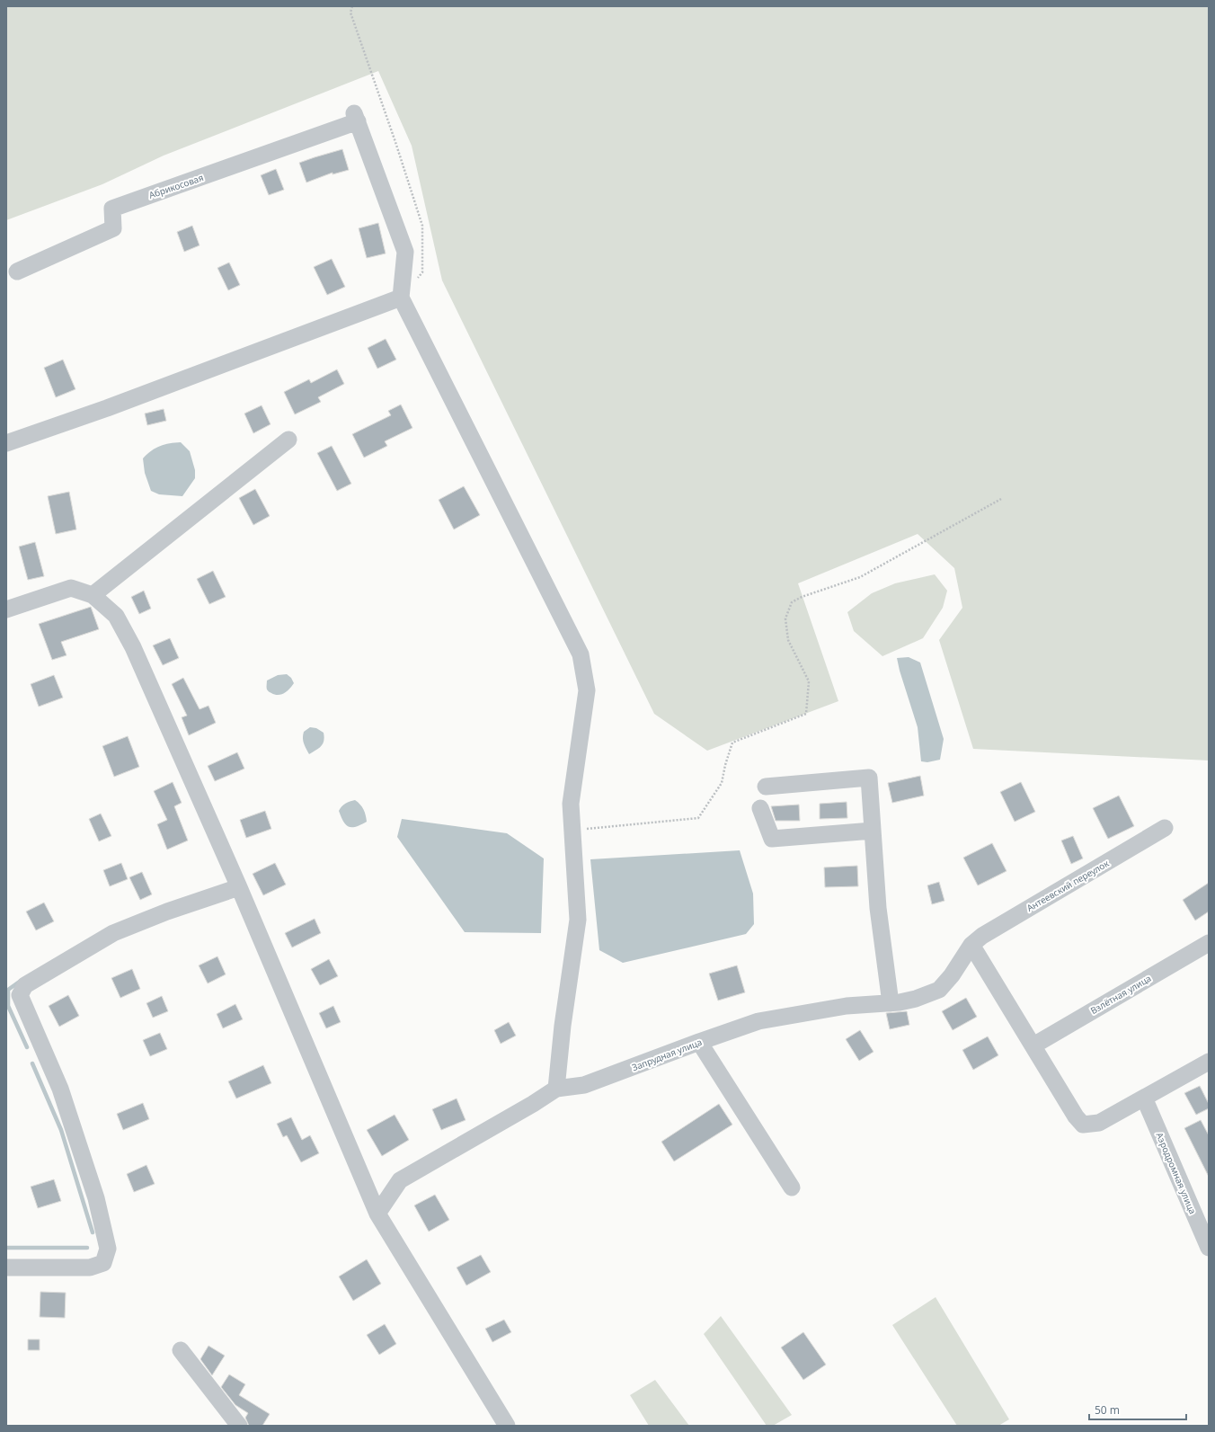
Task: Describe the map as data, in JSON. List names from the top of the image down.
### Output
{
  "streets": {
    "street": [
      "Абрикосовая",
      "Антеевский переулок",
      "Взлётная улица",
      "Запрудная улица",
      "Аэродромная улица"
    ]
  },
  "crossings": [
    ["Антеевский переулок", "Запрудная улица"]
  ],
  "scale_bar": "50 m"
}
